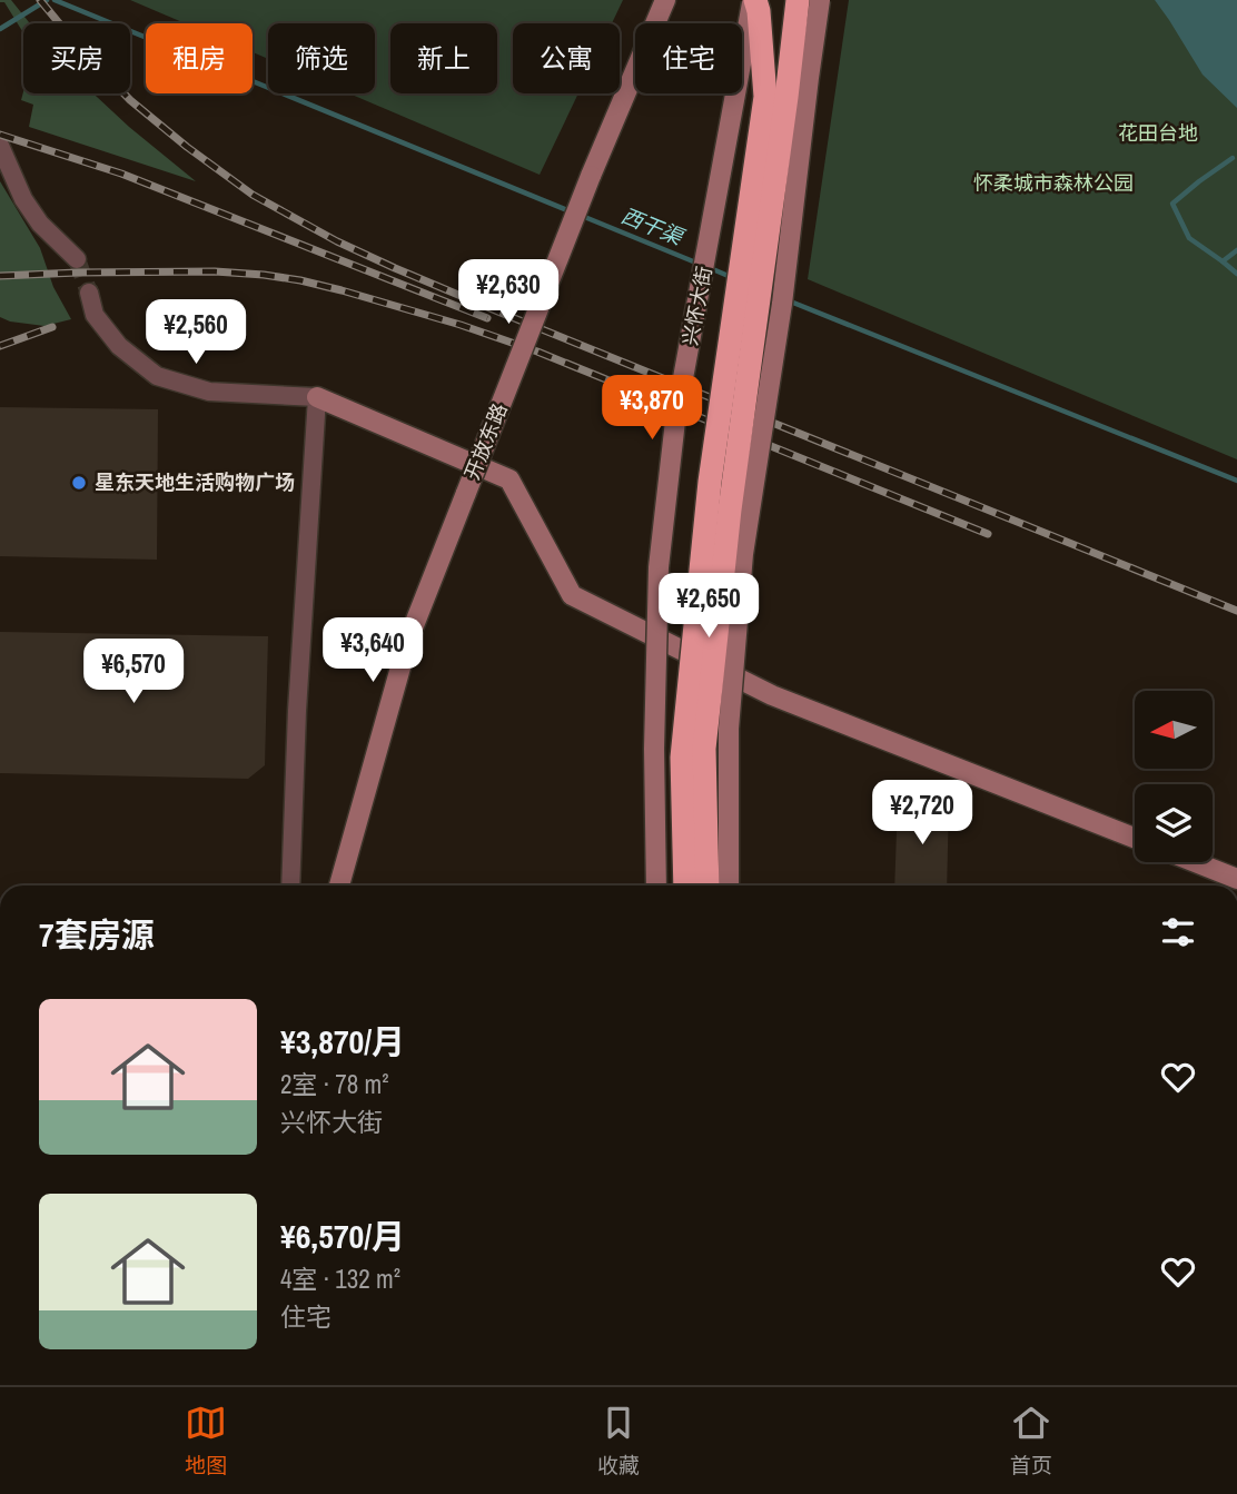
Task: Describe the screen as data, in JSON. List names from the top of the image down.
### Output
{
  "streets": {
    "street": ["兴怀大街", "开放东路"]
  },
  "water": ["西干渠"],
  "parks": ["花田台地", "怀柔城市森林公园"],
  "places": ["星东天地生活购物广场"],
  "north": "left",
  "page": {
    "chip": [
      "买房",
      "租房",
      "筛选",
      "新上",
      "公寓",
      "住宅"
    ],
    "price": [
      "¥2,630",
      "¥2,560",
      "¥3,870",
      "¥2,650",
      "¥3,640",
      "¥6,570",
      "¥2,720"
    ],
    "heading": "7套房源",
    "list": [
      {
        "name": "¥3,870/月",
        "note": "2室 · 78 m² · 兴怀大街"
      },
      {
        "name": "¥6,570/月",
        "note": "4室 · 132 m² · 住宅"
      }
    ],
    "tabs": ["地图", "收藏", "首页"]
  }
}
